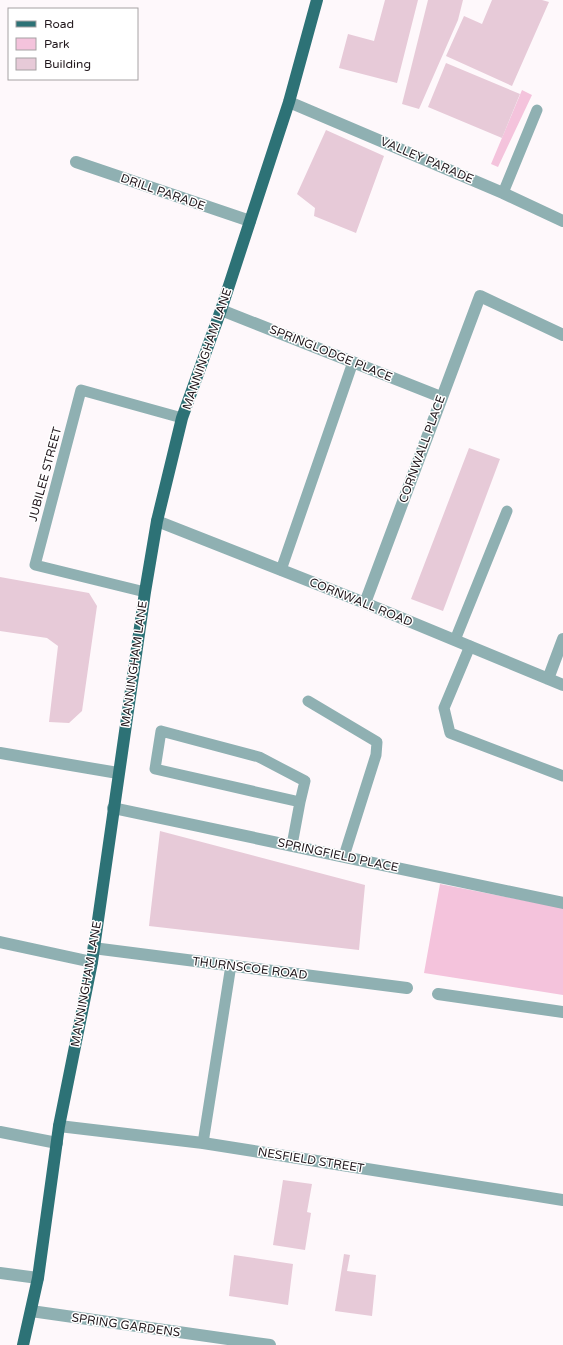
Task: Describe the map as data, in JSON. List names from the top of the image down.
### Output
{
  "streets": {
    "main road": ["MANNINGHAM LANE"],
    "street": [
      "VALLEY PARADE",
      "DRILL PARADE",
      "SPRINGLODGE PLACE",
      "CORNWALL PLACE",
      "CORNWALL ROAD",
      "SPRINGFIELD PLACE",
      "THURNSCOE ROAD",
      "NESFIELD STREET",
      "SPRING GARDENS"
    ],
    "lane": ["JUBILEE STREET"]
  },
  "crossings": [
    ["VALLEY PARADE", "MANNINGHAM LANE"],
    ["DRILL PARADE", "MANNINGHAM LANE"],
    ["MANNINGHAM LANE", "SPRINGLODGE PLACE"],
    ["MANNINGHAM LANE", "JUBILEE STREET"],
    ["MANNINGHAM LANE", "CORNWALL ROAD"],
    ["MANNINGHAM LANE", "SPRINGFIELD PLACE"],
    ["MANNINGHAM LANE", "THURNSCOE ROAD"],
    ["MANNINGHAM LANE", "NESFIELD STREET"],
    ["MANNINGHAM LANE", "SPRING GARDENS"],
    ["SPRINGLODGE PLACE", "CORNWALL PLACE"],
    ["CORNWALL PLACE", "CORNWALL ROAD"]
  ],
  "legend": ["Road", "Park", "Building"]
}
